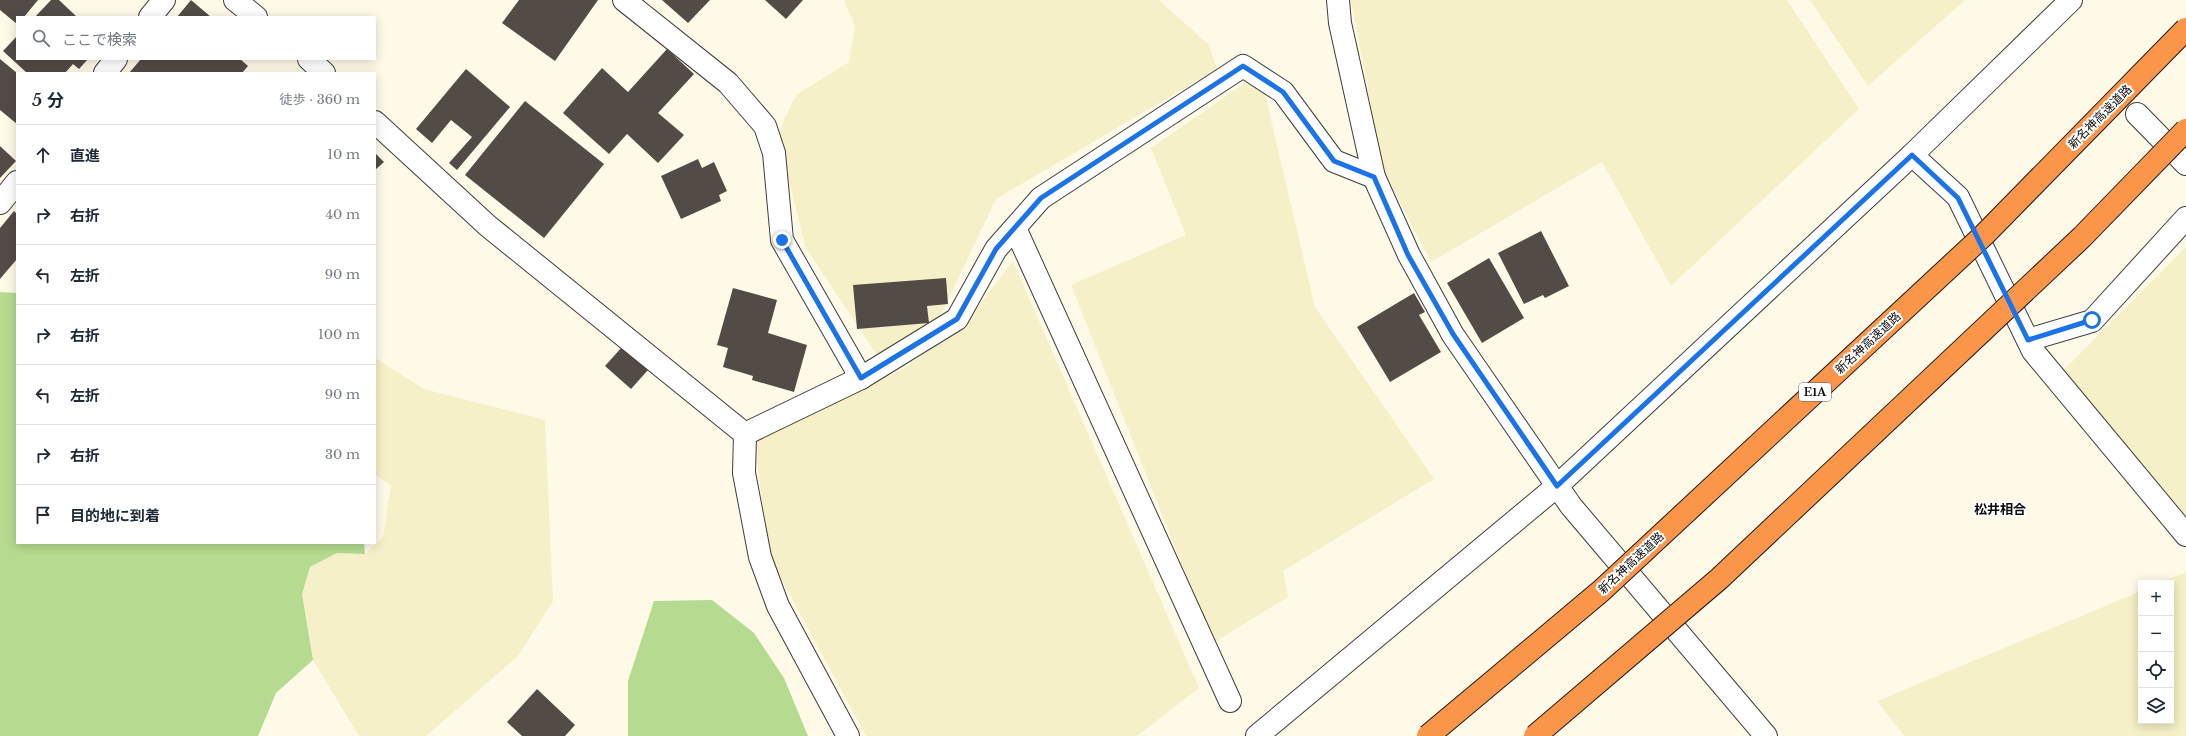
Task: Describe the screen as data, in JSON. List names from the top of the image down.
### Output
{
  "streets": {
    "highway": ["新名神高速道路", "E1A"]
  },
  "districts": ["松井相合"],
  "page": {
    "search": "ここで検索",
    "heading": ["5 分", "徒歩 · 360 m"],
    "list": [
      ["直進", "10 m"],
      ["右折", "40 m"],
      ["左折", "90 m"],
      ["右折", "100 m"],
      ["左折", "90 m"],
      ["右折", "30 m"],
      "目的地に到着"
    ],
    "map_buttons": ["+", "−"]
  }
}
